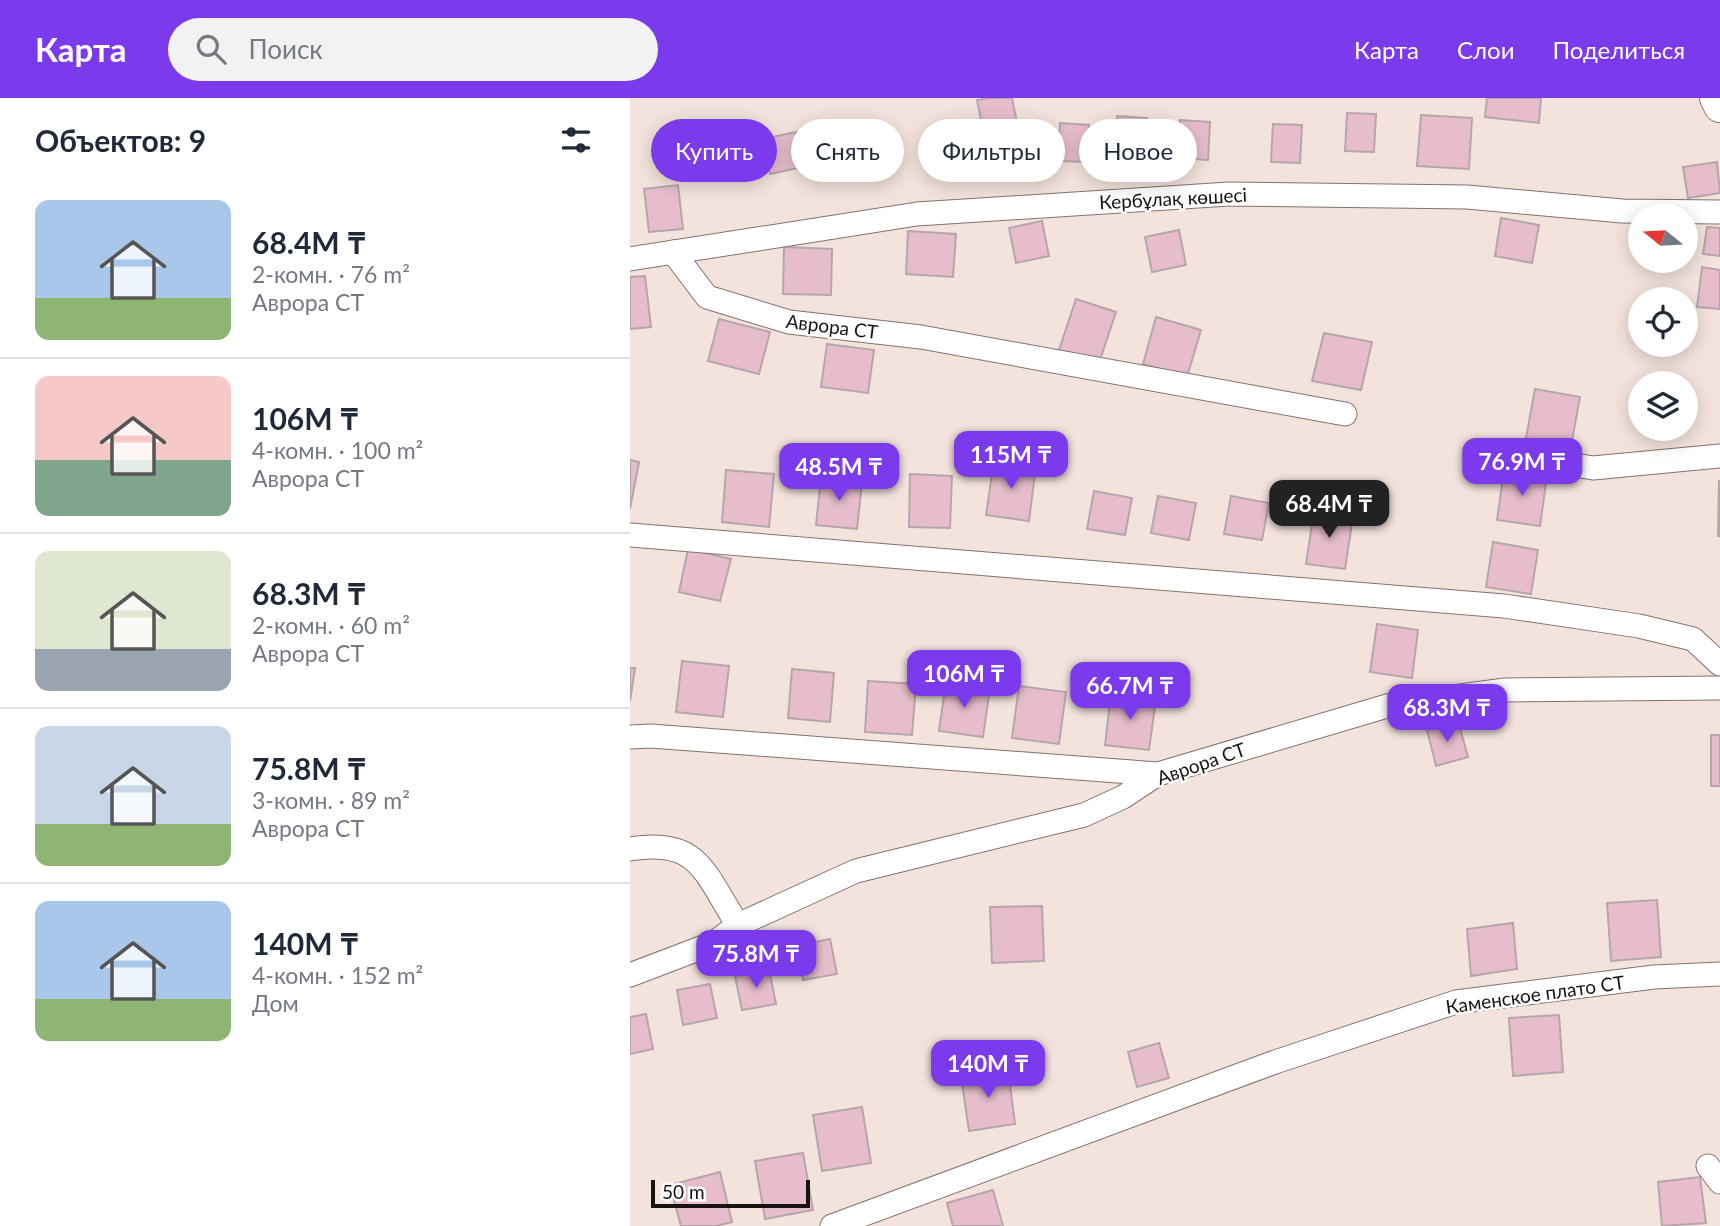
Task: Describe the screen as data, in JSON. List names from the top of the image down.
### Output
{
  "streets": {
    "street": ["Кербұлақ көшесі", "Аврора СТ", "Каменское плато СТ"]
  },
  "crossings": [
    ["Кербұлақ көшесі", "Аврора СТ"]
  ],
  "scale_bar": "50 m",
  "north": "left",
  "page": {
    "header": "Карта",
    "search": "Поиск",
    "nav": ["Карта", "Слои", "Поделиться"],
    "heading": "Объектов: 9",
    "chip": [
      "Купить",
      "Снять",
      "Фильтры",
      "Новое"
    ],
    "list": [
      {
        "name": "68.4M ₸",
        "note": "2-комн. · 76 m² · Аврора СТ"
      },
      {
        "name": "106M ₸",
        "note": "4-комн. · 100 m² · Аврора СТ"
      },
      {
        "name": "68.3M ₸",
        "note": "2-комн. · 60 m² · Аврора СТ"
      },
      {
        "name": "75.8M ₸",
        "note": "3-комн. · 89 m² · Аврора СТ"
      },
      {
        "name": "140M ₸",
        "note": "4-комн. · 152 m² · Дом"
      }
    ],
    "price": [
      "115M ₸",
      "76.9M ₸",
      "48.5M ₸",
      "68.4M ₸",
      "106M ₸",
      "66.7M ₸",
      "68.3M ₸",
      "75.8M ₸",
      "140M ₸"
    ],
    "scale": "50 m"
  }
}
